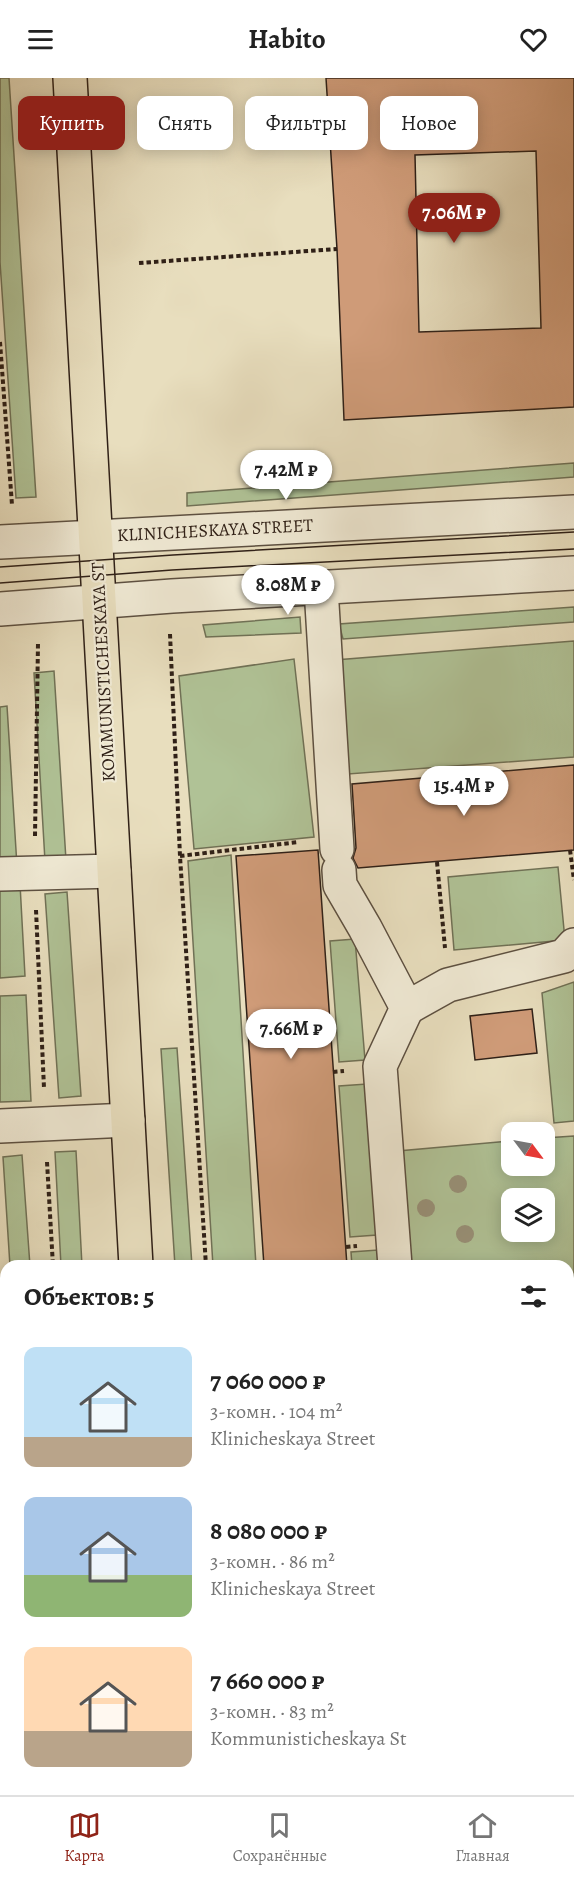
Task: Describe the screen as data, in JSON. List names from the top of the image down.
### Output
{
  "streets": {
    "main road": ["KOMMUNISTICHESKAYA ST"],
    "street": ["KLINICHESKAYA STREET"]
  },
  "crossings": [
    ["KLINICHESKAYA STREET", "KOMMUNISTICHESKAYA ST"]
  ],
  "north": "bottom right",
  "page": {
    "header": "Habito",
    "chip": [
      "Купить",
      "Снять",
      "Фильтры",
      "Новое"
    ],
    "price": [
      "7.06M ₽",
      "7.42M ₽",
      "8.08M ₽",
      "15.4M ₽",
      "7.66M ₽"
    ],
    "heading": "Объектов: 5",
    "list": [
      {
        "name": "7 060 000 ₽",
        "note": "3-комн. · 104 m² · Klinicheskaya Street"
      },
      {
        "name": "8 080 000 ₽",
        "note": "3-комн. · 86 m² · Klinicheskaya Street"
      },
      {
        "name": "7 660 000 ₽",
        "note": "3-комн. · 83 m² · Kommunisticheskaya St"
      }
    ],
    "tabs": ["Карта", "Сохранённые", "Главная"]
  }
}
